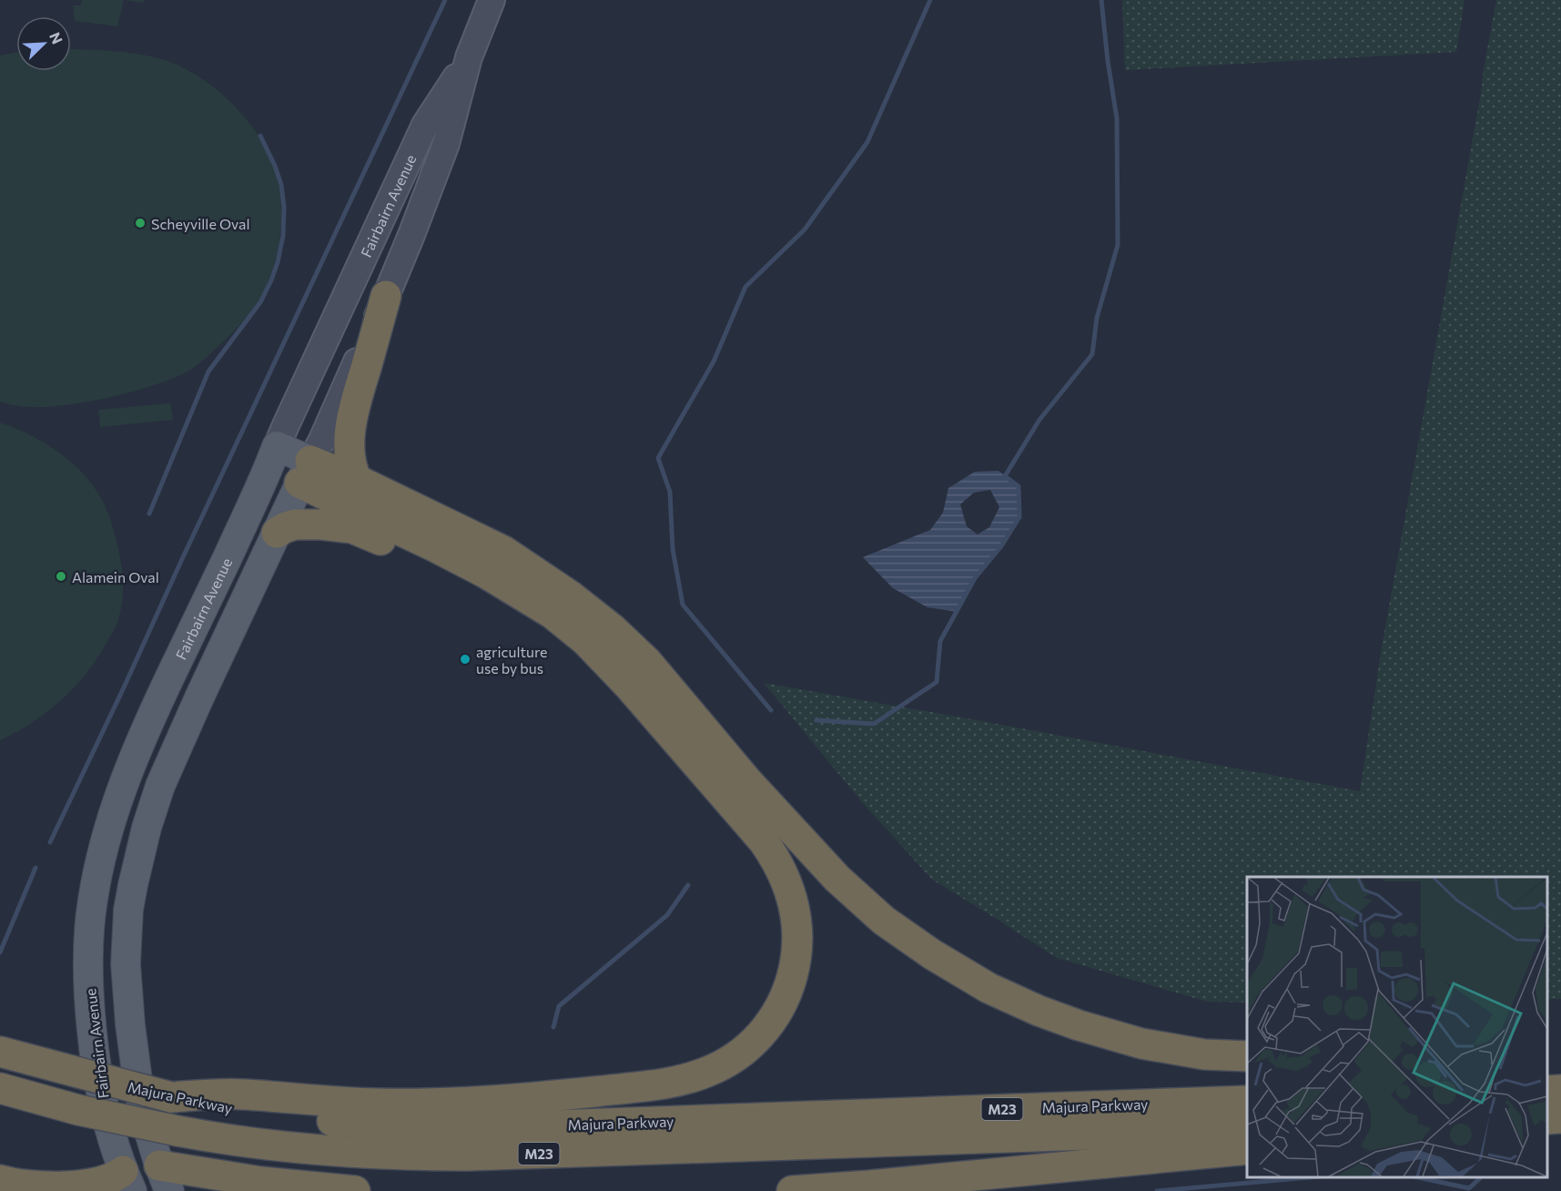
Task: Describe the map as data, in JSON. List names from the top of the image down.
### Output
{
  "streets": {
    "highway": ["Majura Parkway", "M23"],
    "main road": ["Fairbairn Avenue"]
  },
  "places": ["Scheyville Oval", "Alamein Oval", "agriculture use by bus"],
  "north": "top right"
}
